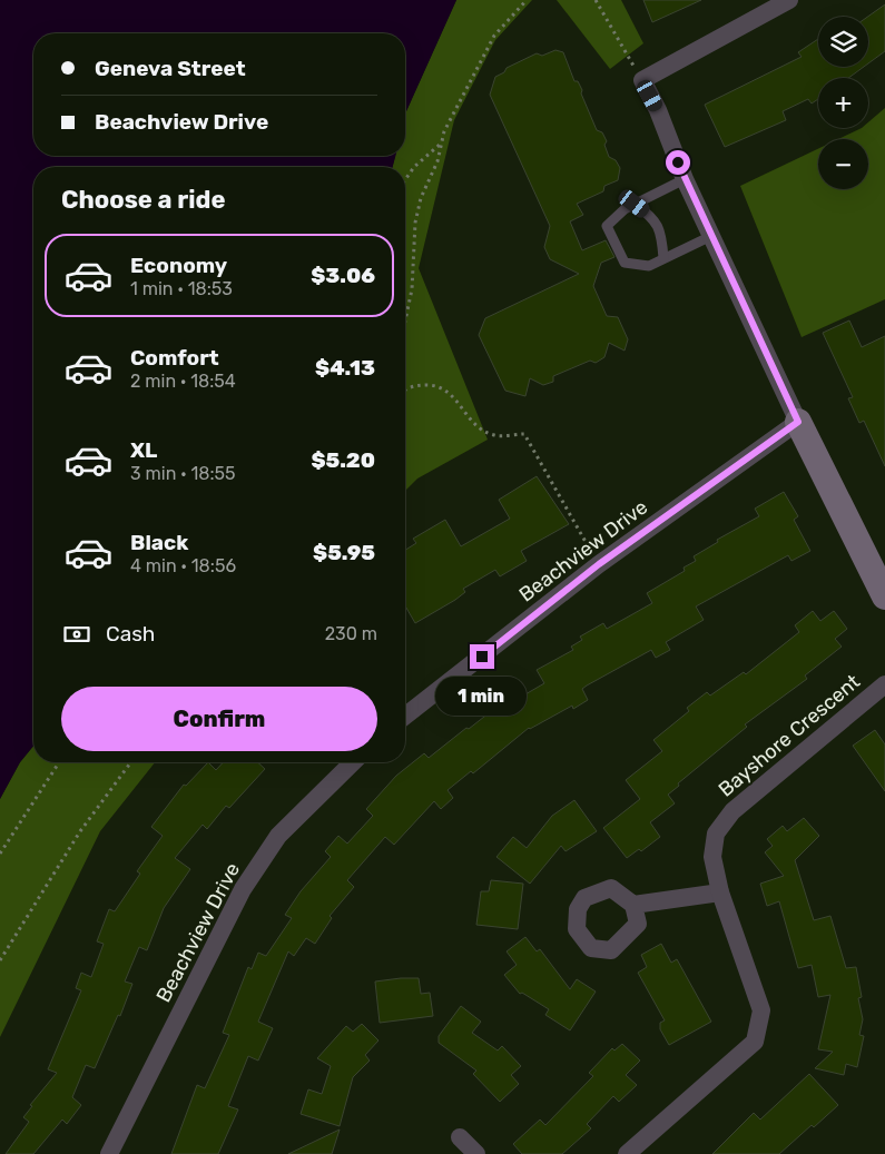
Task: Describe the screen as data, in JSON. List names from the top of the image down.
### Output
{
  "streets": {
    "street": ["Beachview Drive", "Bayshore Crescent"]
  },
  "page": {
    "map_buttons": ["+", "−"],
    "banner": ["Geneva Street", "Beachview Drive"],
    "heading": "Choose a ride",
    "list": [
      {
        "name": "Economy",
        "note": "1 min · 18:53",
        "value": "$3.06"
      },
      {
        "name": "Comfort",
        "note": "2 min · 18:54",
        "value": "$4.13"
      },
      {
        "name": "XL",
        "note": "3 min · 18:55",
        "value": "$5.20"
      },
      {
        "name": "Black",
        "note": "4 min · 18:56",
        "value": "$5.95"
      }
    ],
    "pay": ["Cash", "230 m"],
    "buttons": "Confirm",
    "bubble": "1 min"
  }
}
